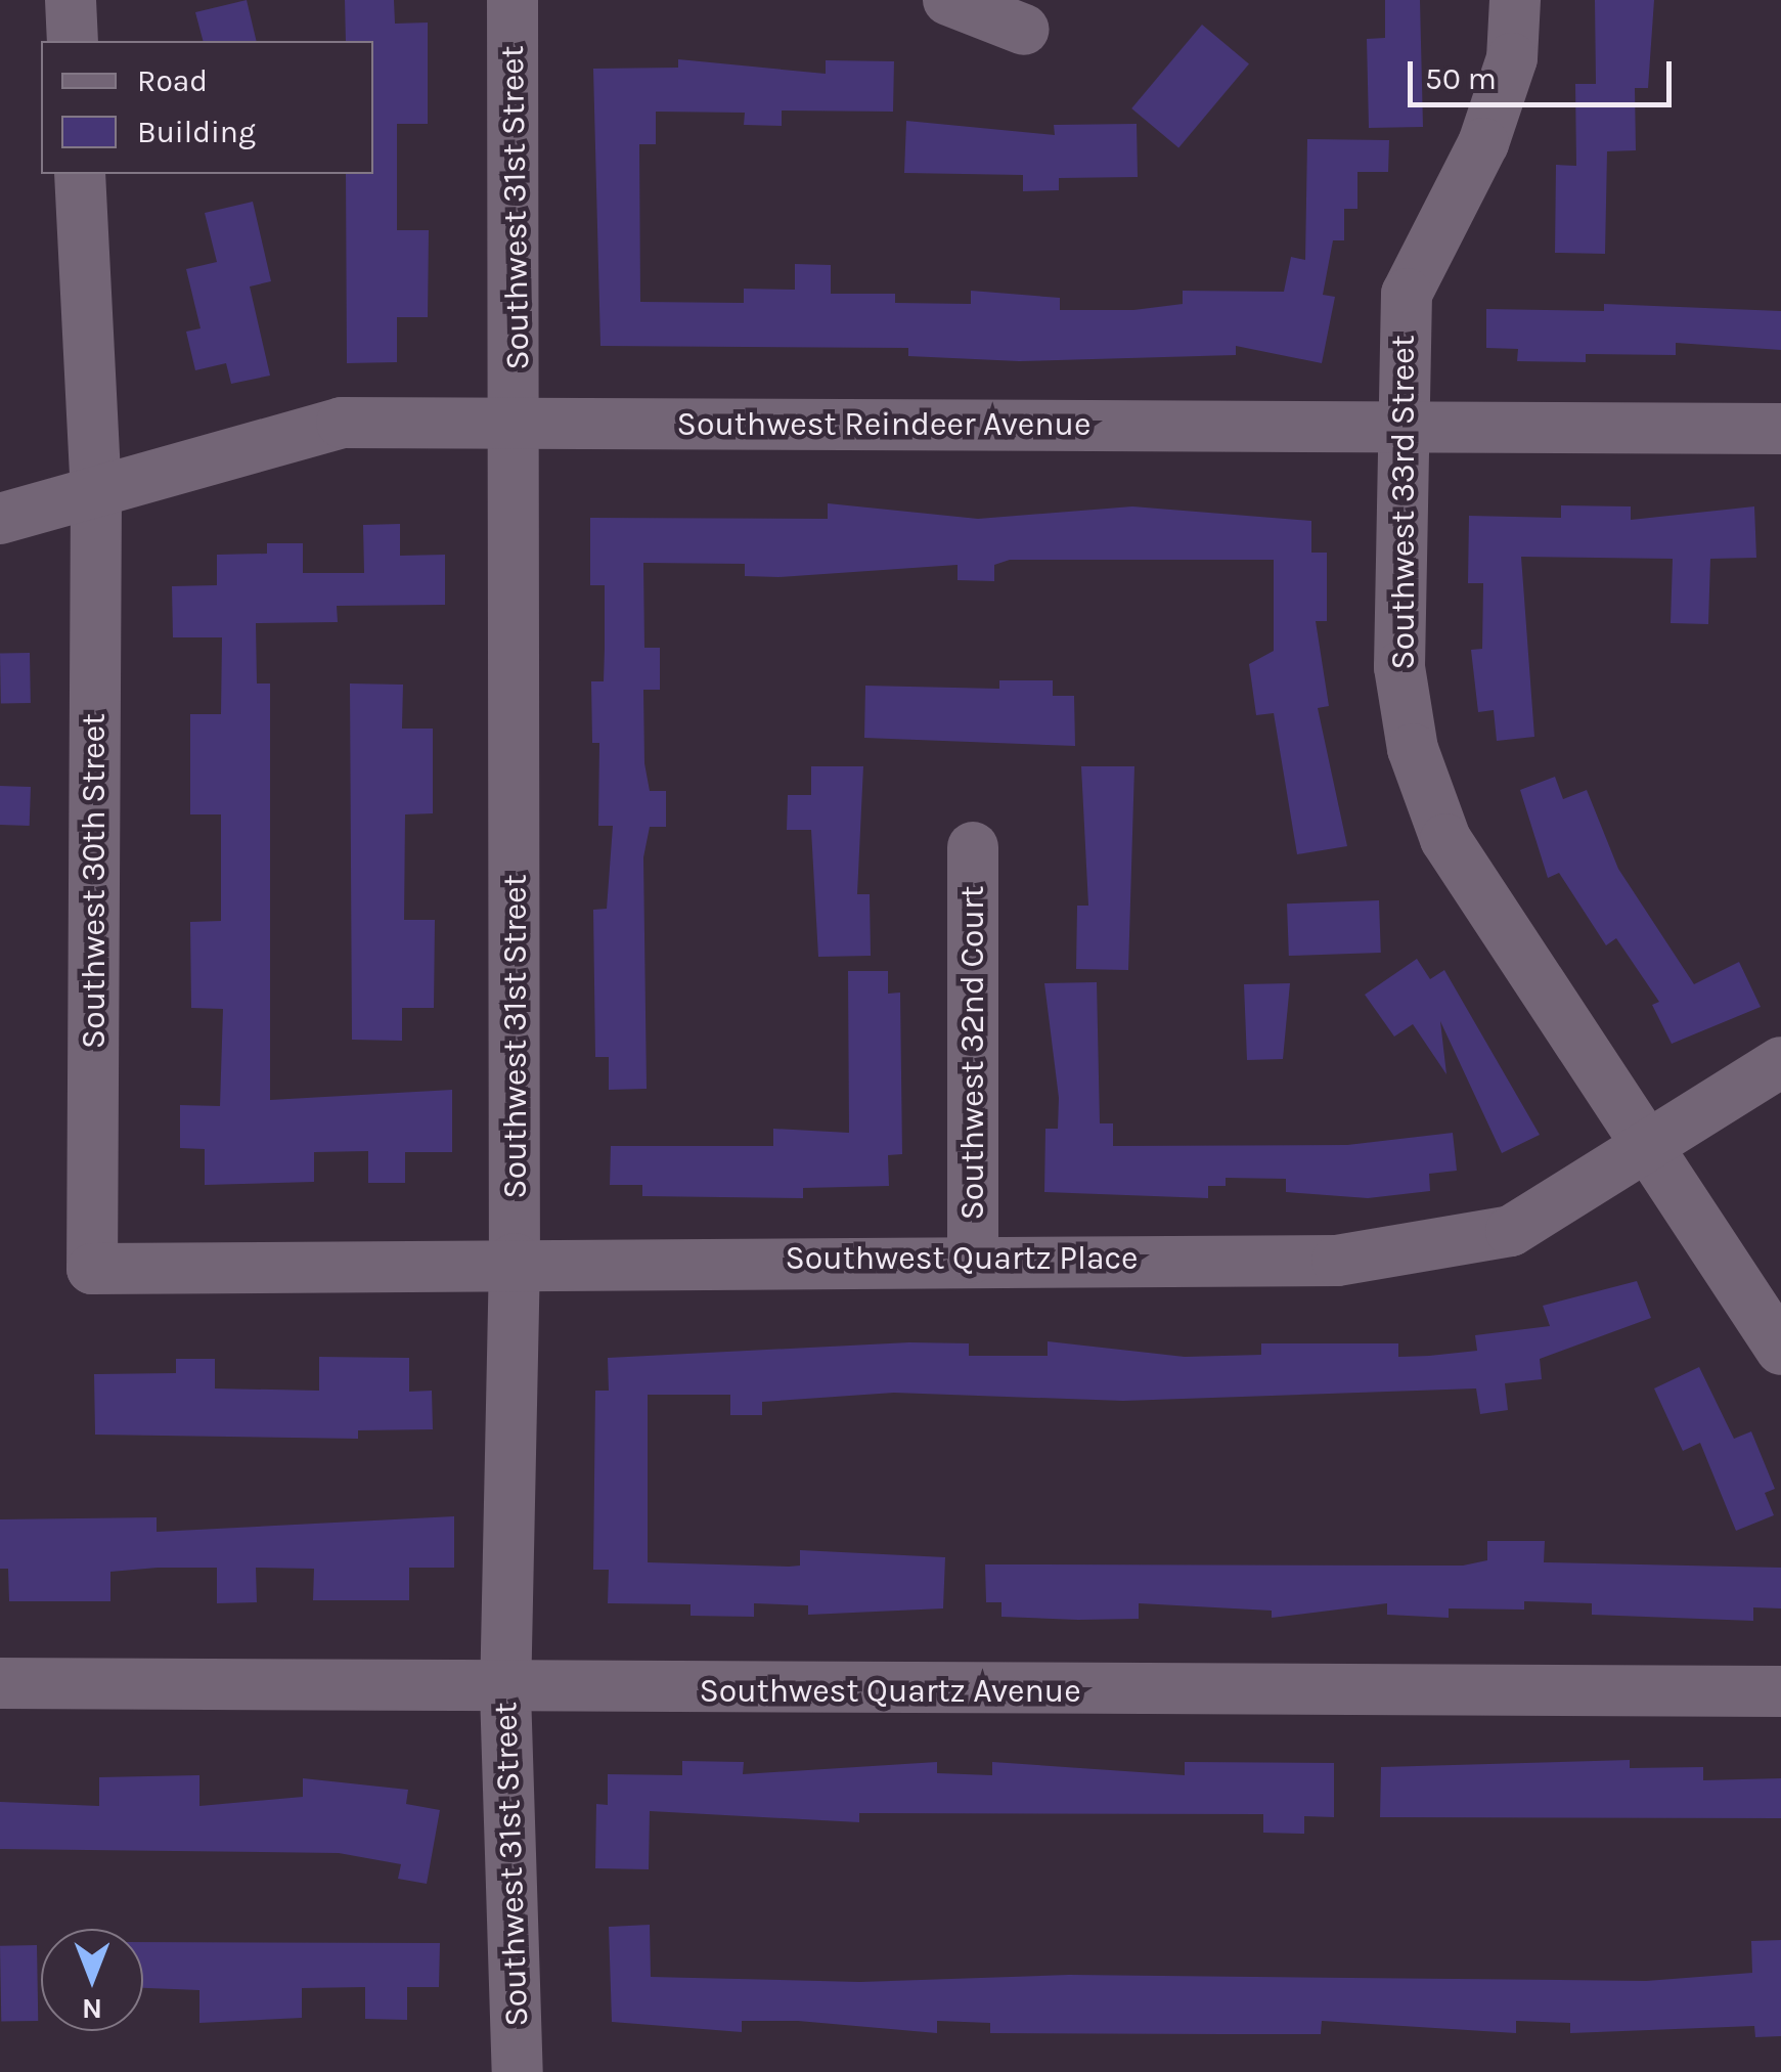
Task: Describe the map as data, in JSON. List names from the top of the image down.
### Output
{
  "streets": {
    "street": [
      "Southwest 31st Street",
      "Southwest Reindeer Avenue",
      "Southwest 33rd Street",
      "Southwest 30th Street",
      "Southwest 32nd Court",
      "Southwest Quartz Place",
      "Southwest Quartz Avenue"
    ]
  },
  "crossings": [
    ["Southwest 31st Street", "Southwest Reindeer Avenue"],
    ["Southwest 31st Street", "Southwest Quartz Place"],
    ["Southwest 31st Street", "Southwest Quartz Avenue"],
    ["Southwest Reindeer Avenue", "Southwest 33rd Street"],
    ["Southwest Reindeer Avenue", "Southwest 30th Street"],
    ["Southwest 33rd Street", "Southwest Quartz Place"],
    ["Southwest 30th Street", "Southwest Quartz Place"],
    ["Southwest 32nd Court", "Southwest Quartz Place"]
  ],
  "legend": ["Road", "Building"],
  "scale_bar": "50 m",
  "north": "bottom"
}
